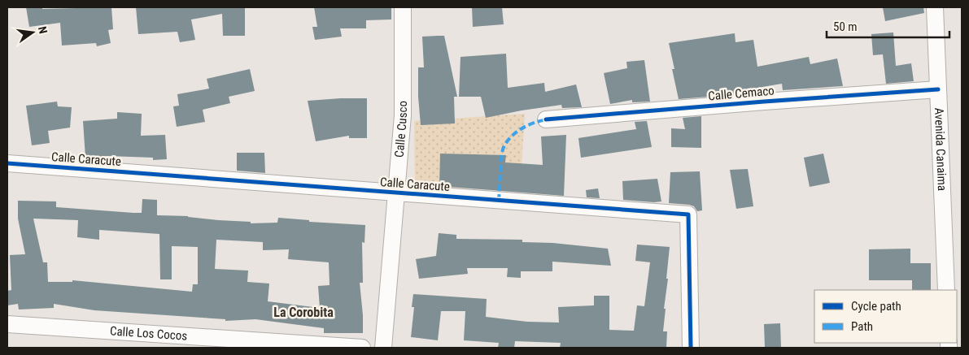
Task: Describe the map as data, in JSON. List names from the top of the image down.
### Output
{
  "streets": {
    "street": [
      "Calle Cemaco",
      "Calle Cusco",
      "Avenida Canaima",
      "Calle Caracute",
      "Calle Los Cocos"
    ]
  },
  "crossings": [
    ["Calle Cemaco", "Avenida Canaima"],
    ["Calle Cusco", "Calle Caracute"]
  ],
  "districts": ["La Corobita"],
  "legend": ["Cycle path", "Path"],
  "scale_bar": "50 m",
  "north": "right"
}
